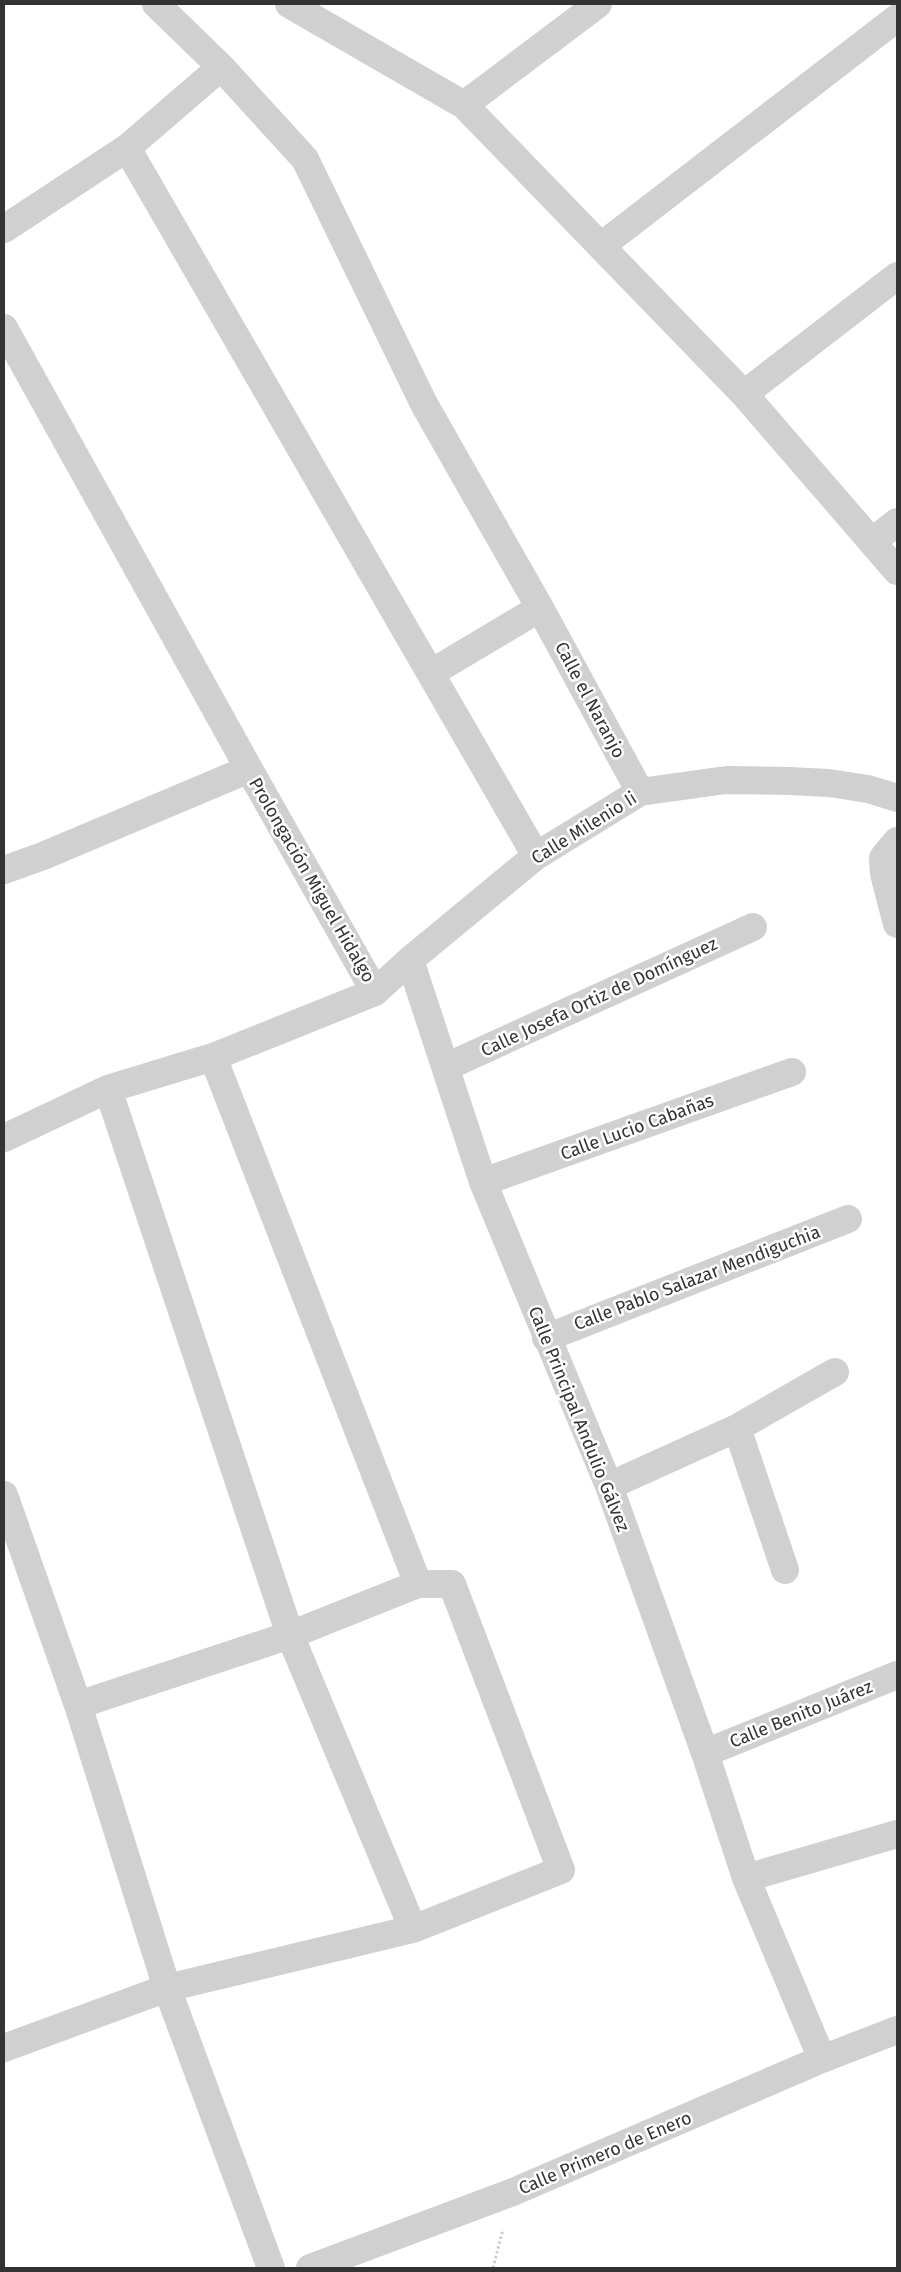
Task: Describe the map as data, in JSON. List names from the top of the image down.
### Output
{
  "streets": {
    "street": [
      "Calle el Naranjo",
      "Calle Milenio Ii",
      "Prolongación Miguel Hidalgo",
      "Calle Josefa Ortiz de Domínguez",
      "Calle Lucio Cabañas",
      "Calle Pablo Salazar Mendiguchia",
      "Calle Principal Andulio Gálvez",
      "Calle Benito Juárez",
      "Calle Primero de Enero"
    ]
  },
  "crossings": [
    ["Calle el Naranjo", "Calle Milenio Ii"],
    ["Calle Milenio Ii", "Prolongación Miguel Hidalgo"],
    ["Calle Milenio Ii", "Calle Principal Andulio Gálvez"],
    ["Calle Josefa Ortiz de Domínguez", "Calle Principal Andulio Gálvez"],
    ["Calle Lucio Cabañas", "Calle Principal Andulio Gálvez"],
    ["Calle Pablo Salazar Mendiguchia", "Calle Principal Andulio Gálvez"],
    ["Calle Principal Andulio Gálvez", "Calle Benito Juárez"],
    ["Calle Principal Andulio Gálvez", "Calle Primero de Enero"]
  ]
}
